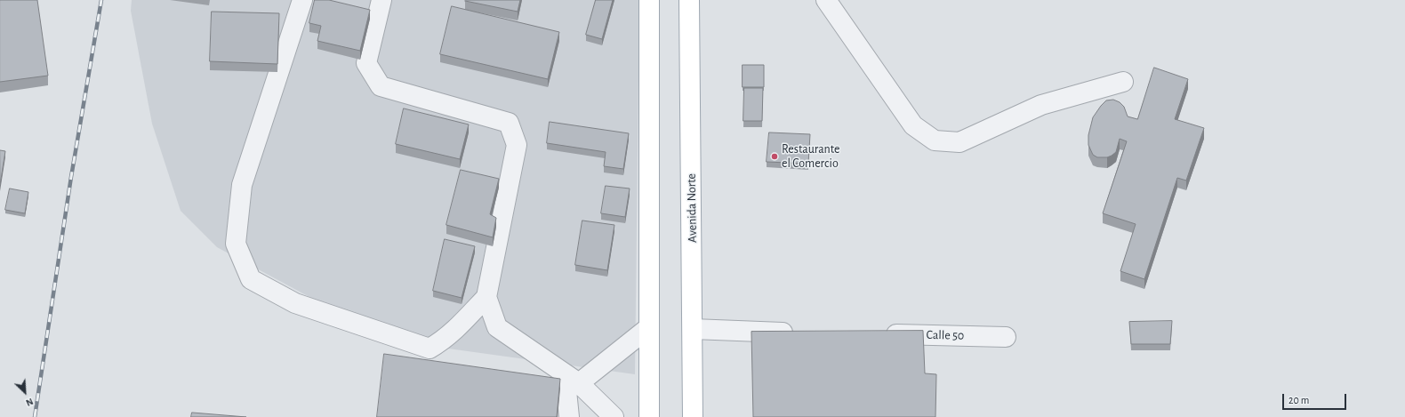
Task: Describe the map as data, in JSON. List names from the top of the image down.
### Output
{
  "streets": {
    "main road": ["Avenida Norte"],
    "lane": ["Calle 50"]
  },
  "places": ["Restaurante el Comercio"],
  "scale_bar": "20 m",
  "north": "bottom right"
}
